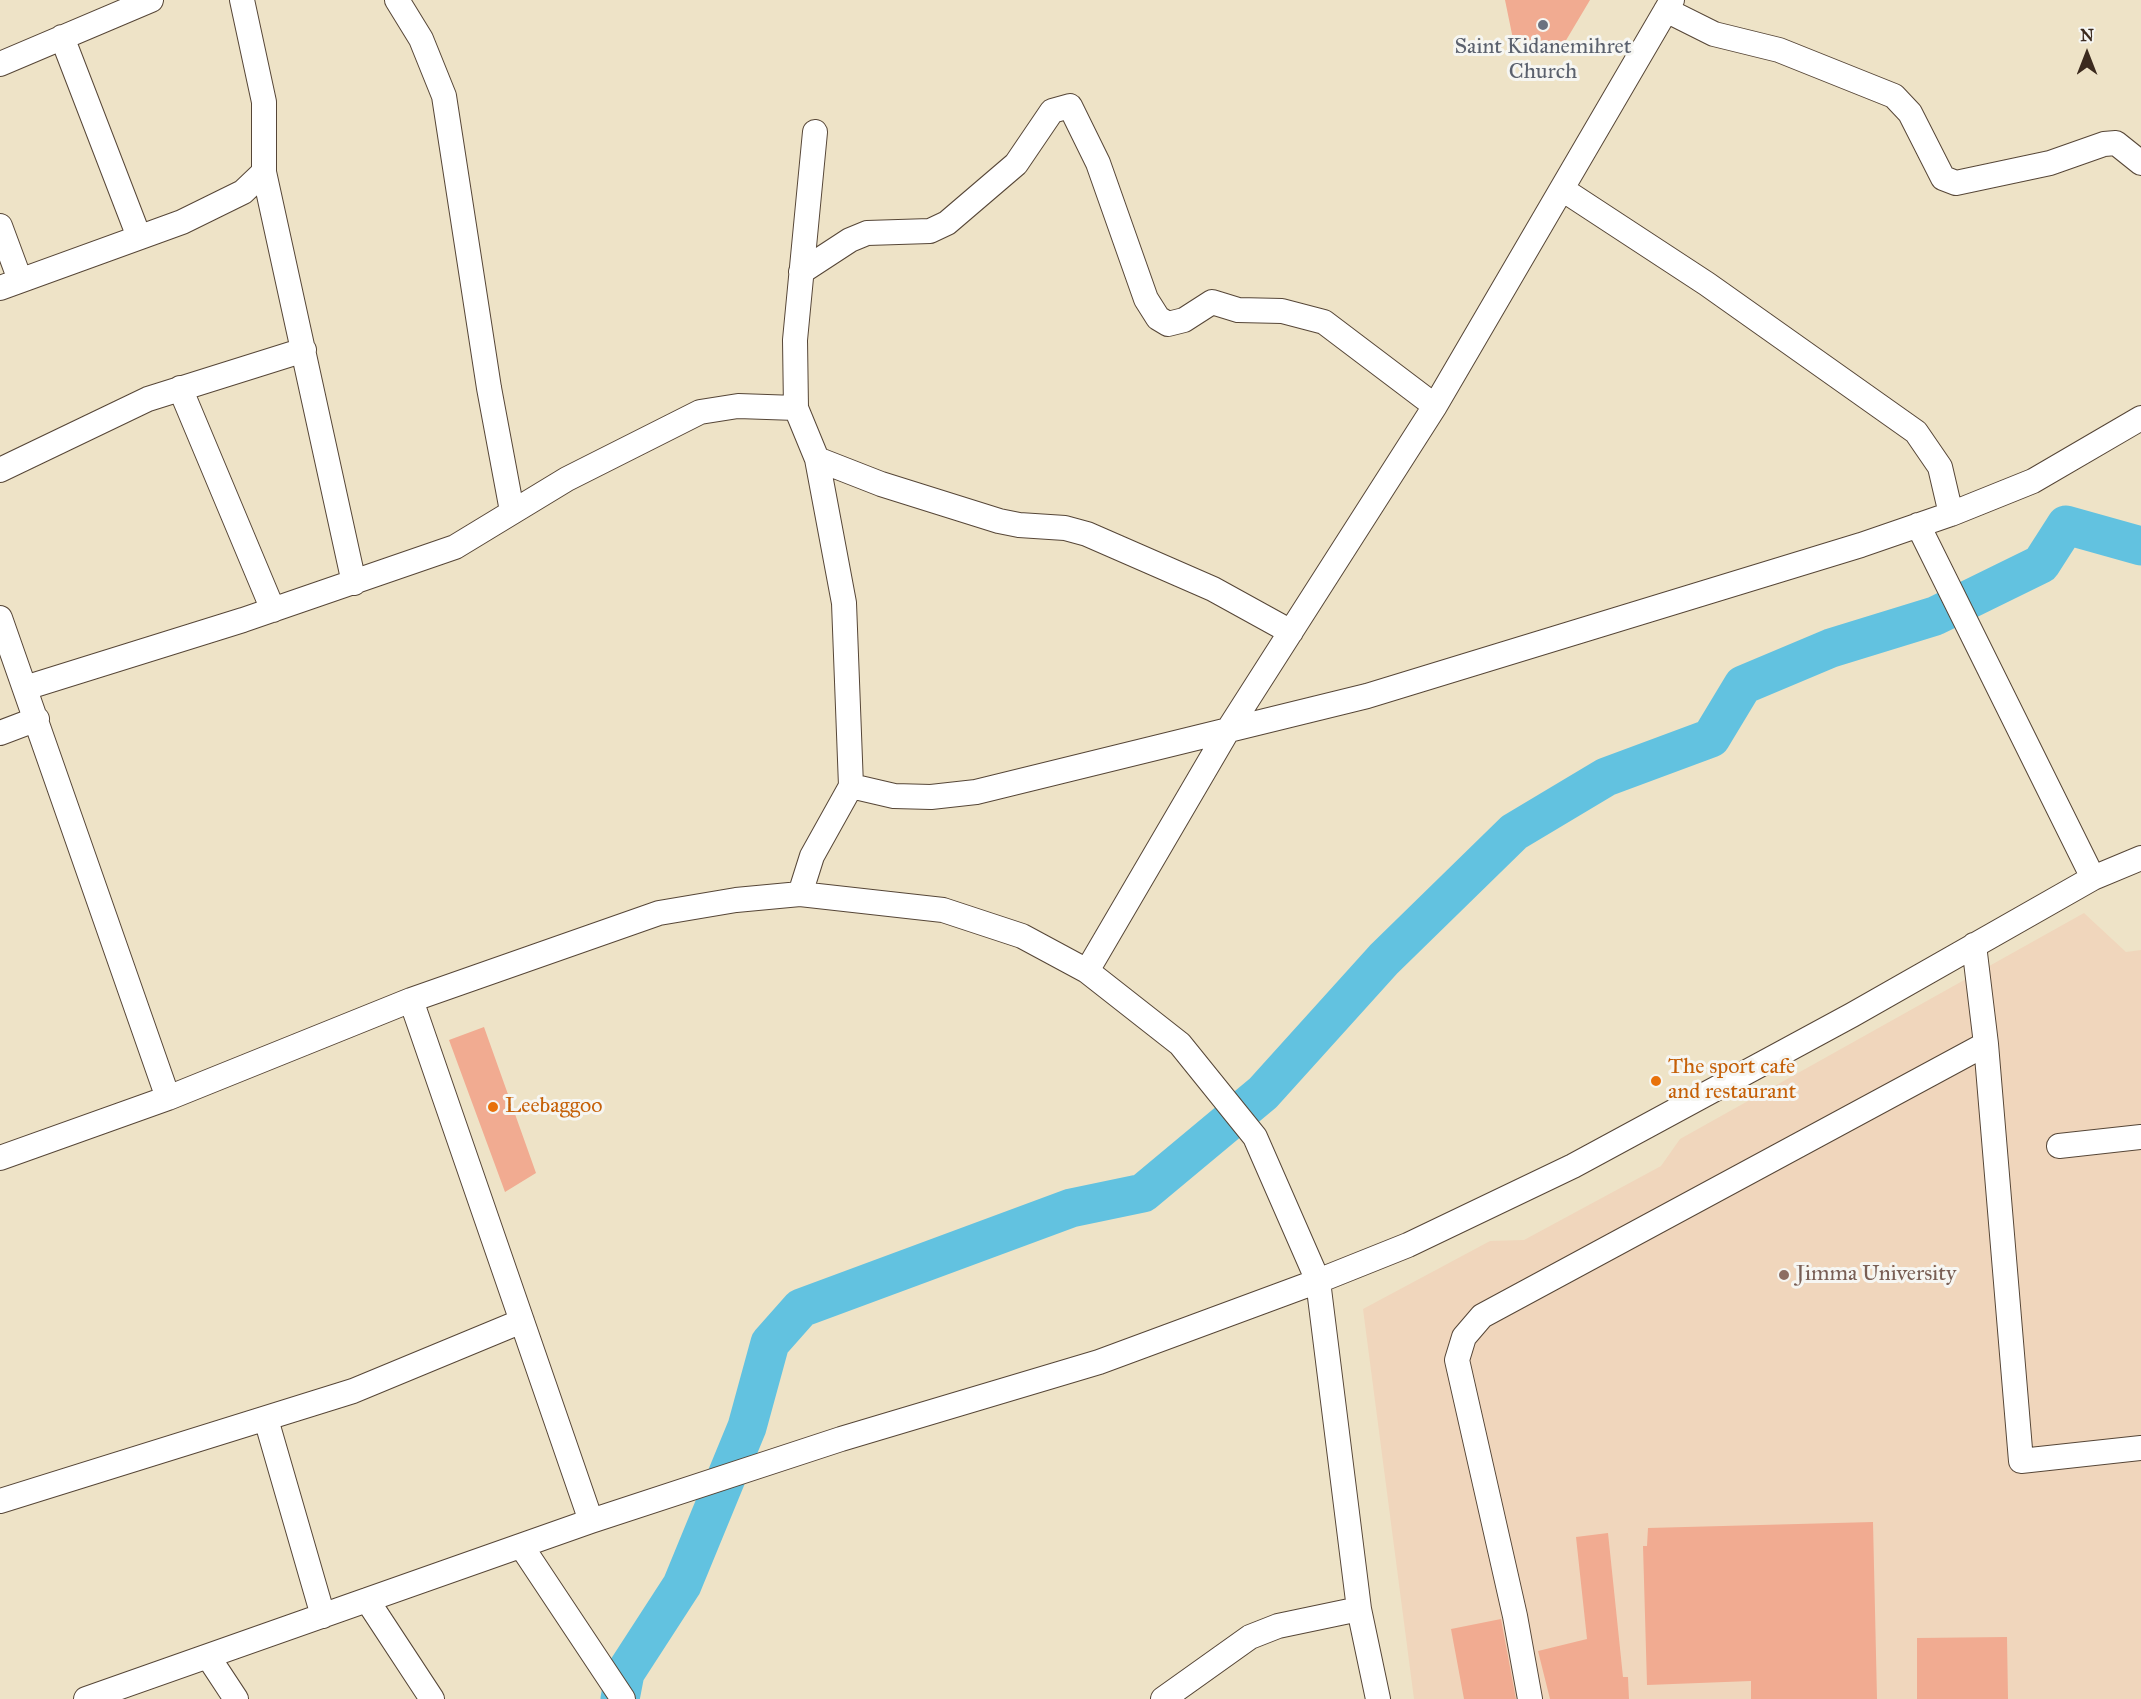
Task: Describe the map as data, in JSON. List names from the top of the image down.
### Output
{
  "places": [
    "Saint Kidanemihret Church",
    "The sport cafe and restaurant",
    "Leebaggoo",
    "Jimma University"
  ],
  "north": "top"
}
